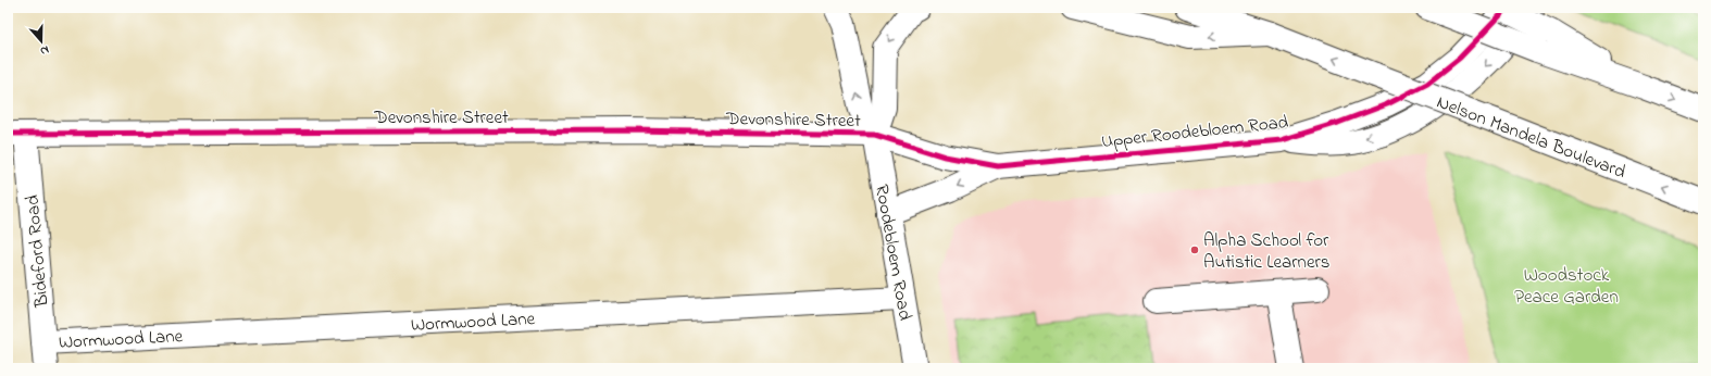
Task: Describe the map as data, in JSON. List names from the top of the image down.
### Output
{
  "streets": {
    "main road": [
      "Devonshire Street",
      "Upper Roodebloem Road",
      "Nelson Mandela Boulevard",
      "Bideford Road",
      "Roodebloem Road",
      "Wormwood Lane"
    ]
  },
  "crossings": [
    ["Devonshire Street", "Upper Roodebloem Road"],
    ["Devonshire Street", "Bideford Road"],
    ["Devonshire Street", "Roodebloem Road"],
    ["Upper Roodebloem Road", "Roodebloem Road"],
    ["Bideford Road", "Wormwood Lane"],
    ["Roodebloem Road", "Wormwood Lane"]
  ],
  "parks": ["Woodstock Peace Garden"],
  "places": ["Alpha School for Autistic Learners"],
  "north": "bottom"
}
